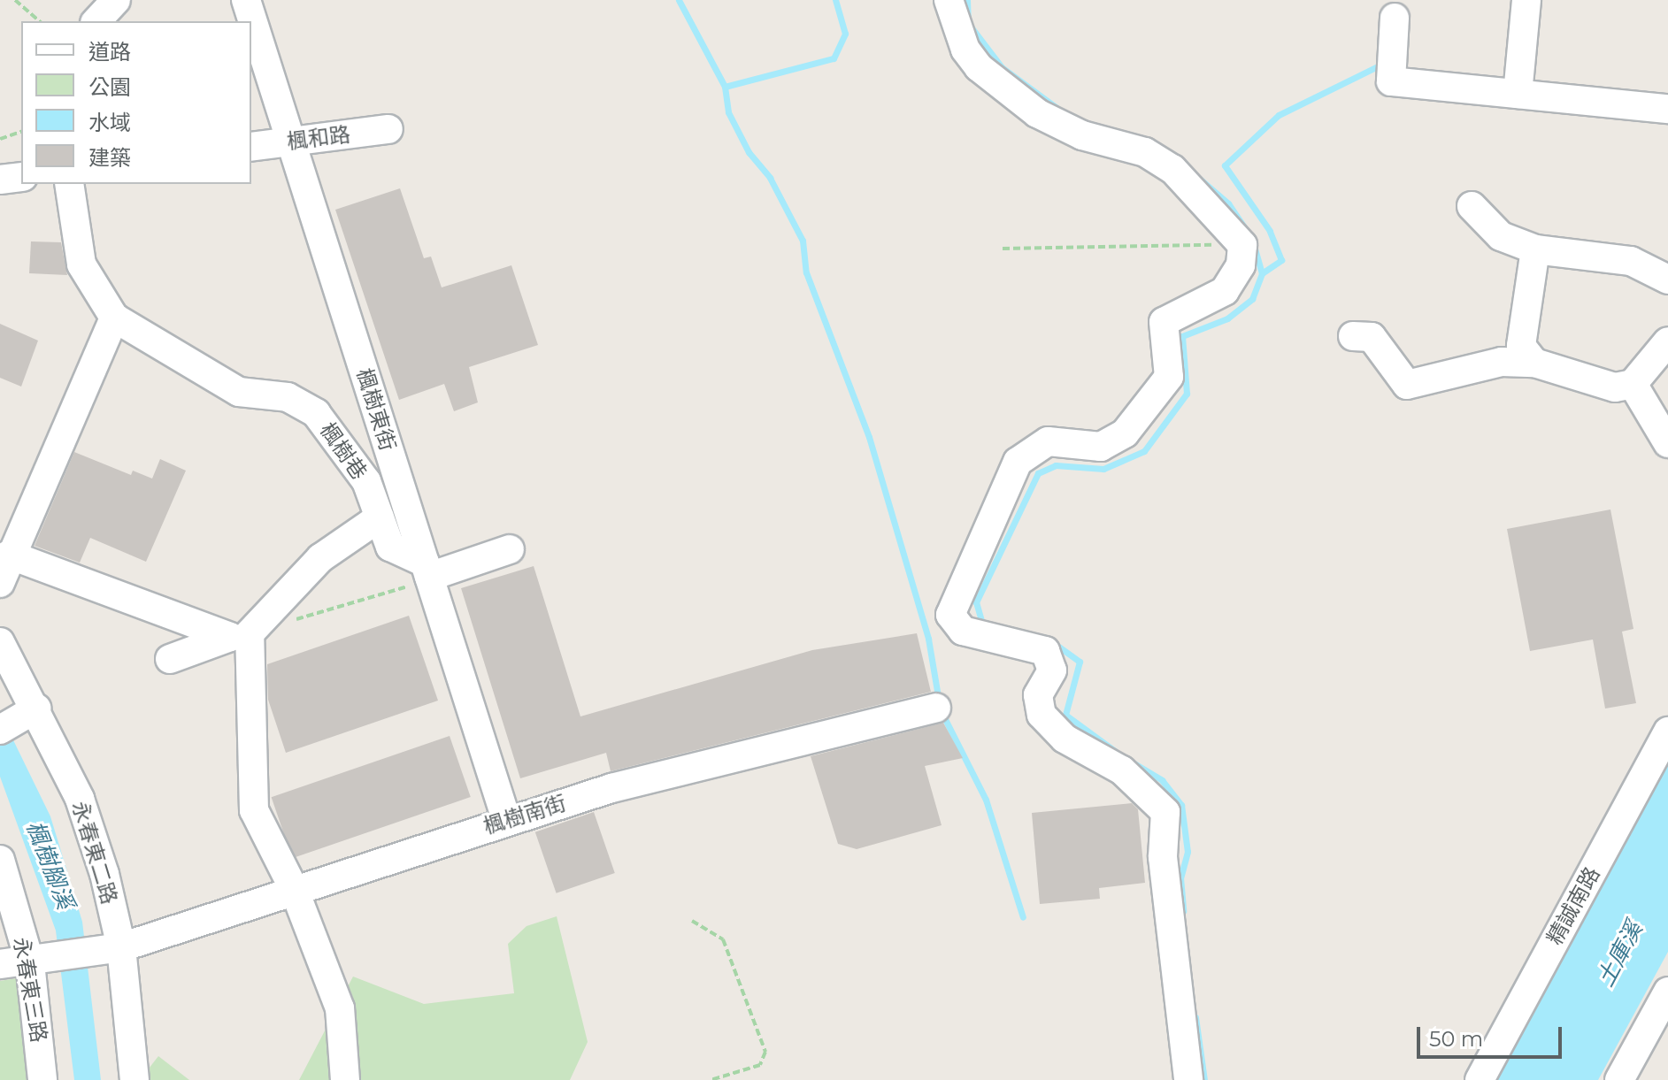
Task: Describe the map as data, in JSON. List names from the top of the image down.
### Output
{
  "streets": {
    "street": [
      "楓和路",
      "楓樹東街",
      "楓樹巷",
      "楓樹南街",
      "永春東二路",
      "精誠南路",
      "永春東三路"
    ]
  },
  "crossings": [
    ["楓和路", "楓樹東街"],
    ["楓樹東街", "楓樹巷"],
    ["楓樹東街", "楓樹南街"],
    ["楓樹南街", "永春東二路"],
    ["楓樹南街", "永春東三路"]
  ],
  "water": ["楓樹腳溪", "土庫溪"],
  "legend": [
    "道路",
    "公園",
    "水域",
    "建築"
  ],
  "scale_bar": "50 m"
}
